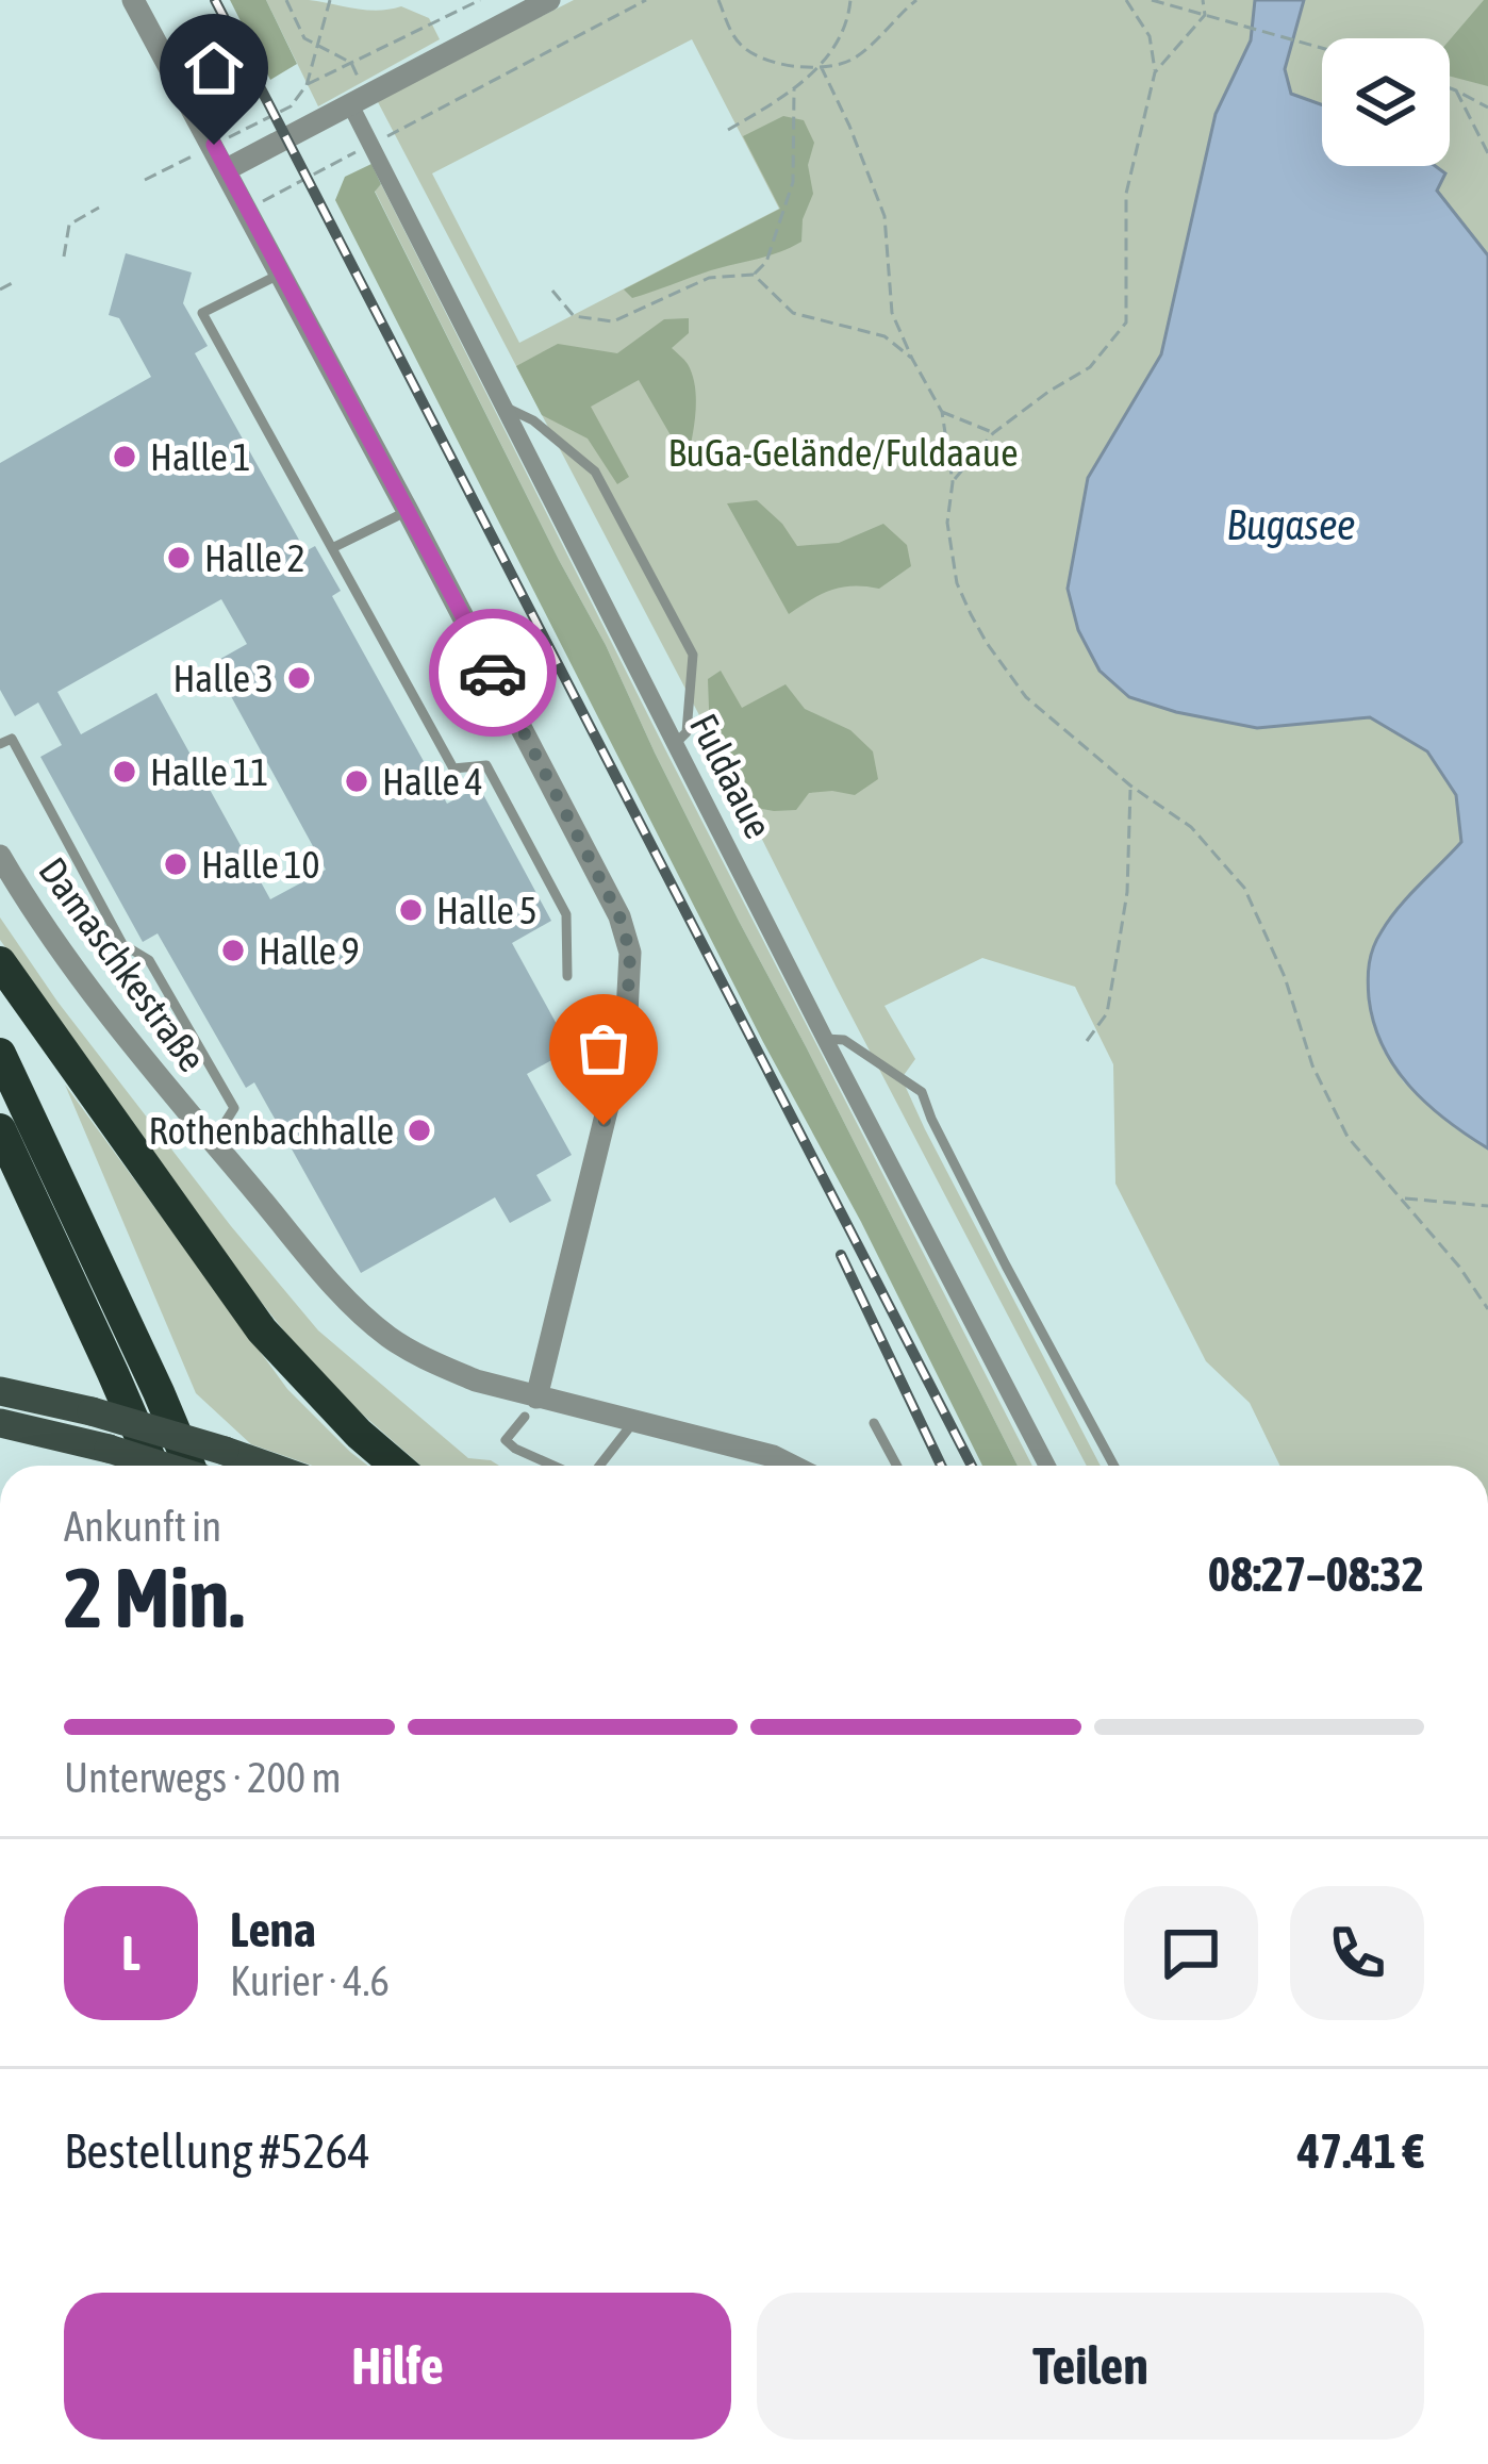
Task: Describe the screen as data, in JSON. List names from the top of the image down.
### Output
{
  "streets": {
    "street": ["Fuldaaue", "Damaschkestraße"]
  },
  "water": ["Bugasee"],
  "parks": ["BuGa-Gelände/Fuldaaue"],
  "places": [
    "Halle 1",
    "Halle 2",
    "Halle 3",
    "Halle 11",
    "Halle 4",
    "Halle 10",
    "Halle 5",
    "Halle 9",
    "Rothenbachhalle"
  ],
  "page": {
    "heading": ["2 Min.", "Ankunft in", "08:27–08:32"],
    "panel": [
      "Lena",
      "Kurier · 4.6",
      "Bestellung #5264",
      "47.41 €"
    ],
    "bar": "Unterwegs · 200 m",
    "round": "L",
    "buttons": ["Hilfe", "Teilen"]
  }
}
